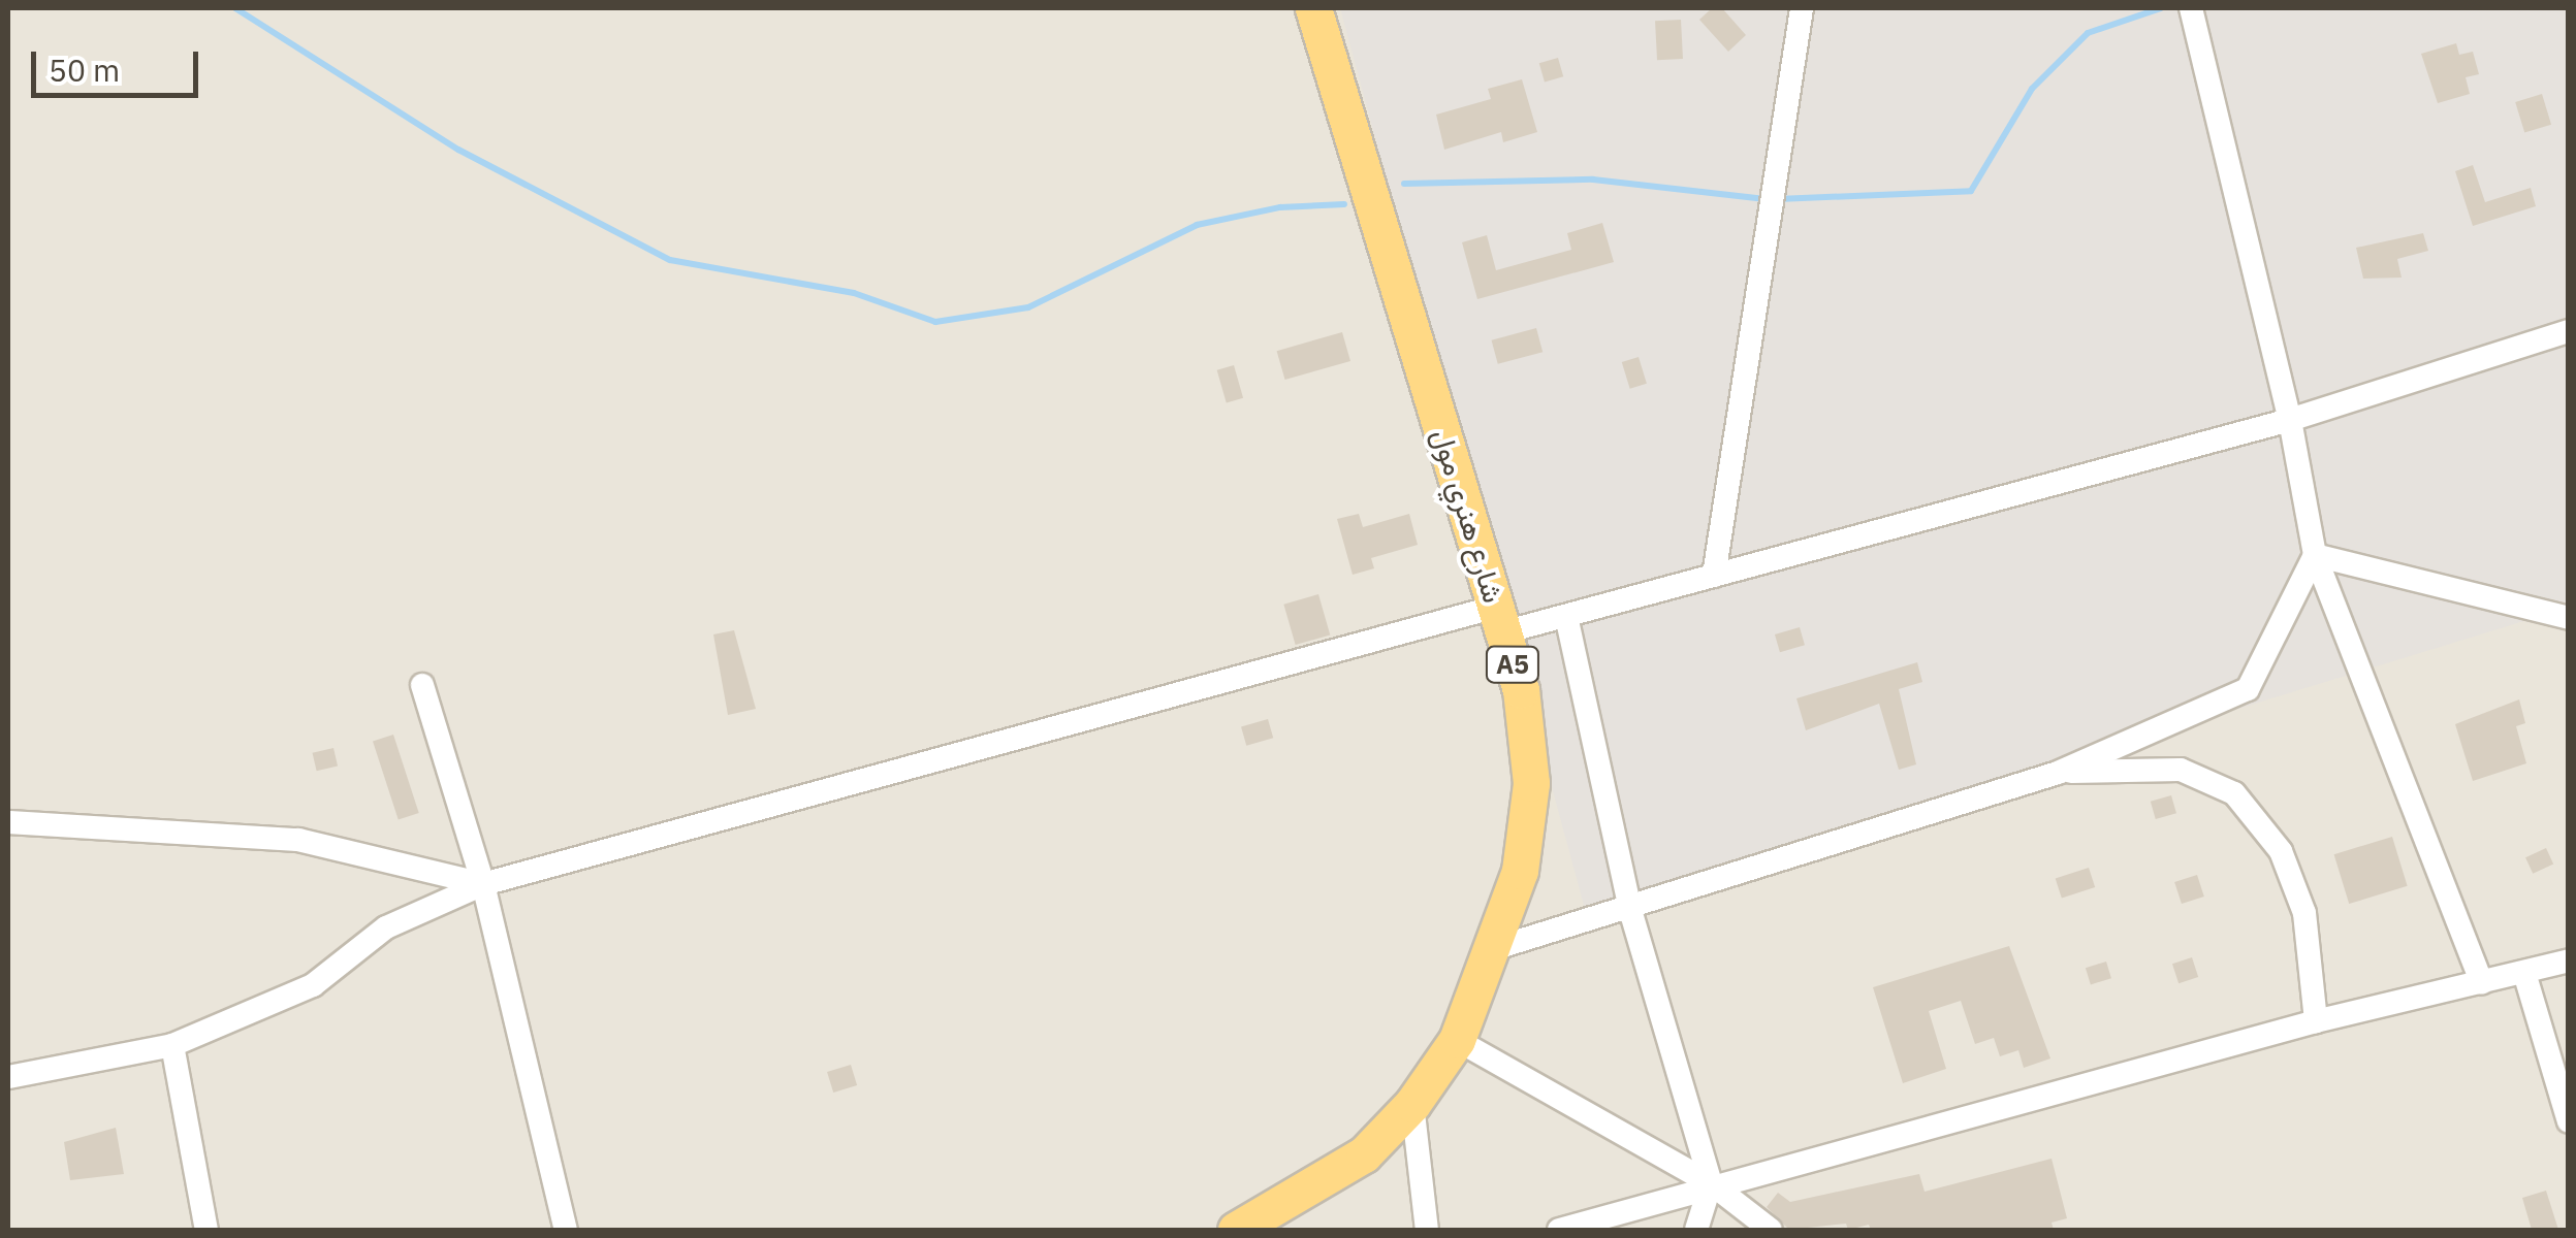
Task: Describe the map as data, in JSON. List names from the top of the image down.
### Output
{
  "streets": {
    "highway": ["شارع هنري مول", "A5"]
  },
  "scale_bar": "50 m"
}
